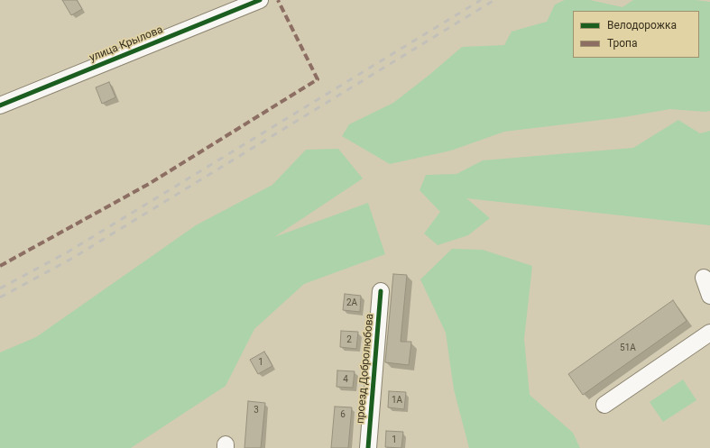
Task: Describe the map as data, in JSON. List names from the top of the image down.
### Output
{
  "streets": {
    "street": ["улица Крылова", "проезд Добролюбова"]
  },
  "house_numbers": [
    "2А",
    "2",
    "51А",
    "1",
    "4",
    "1А",
    "3",
    "6",
    "1"
  ],
  "legend": ["Велодорожка", "Тропа"]
}
